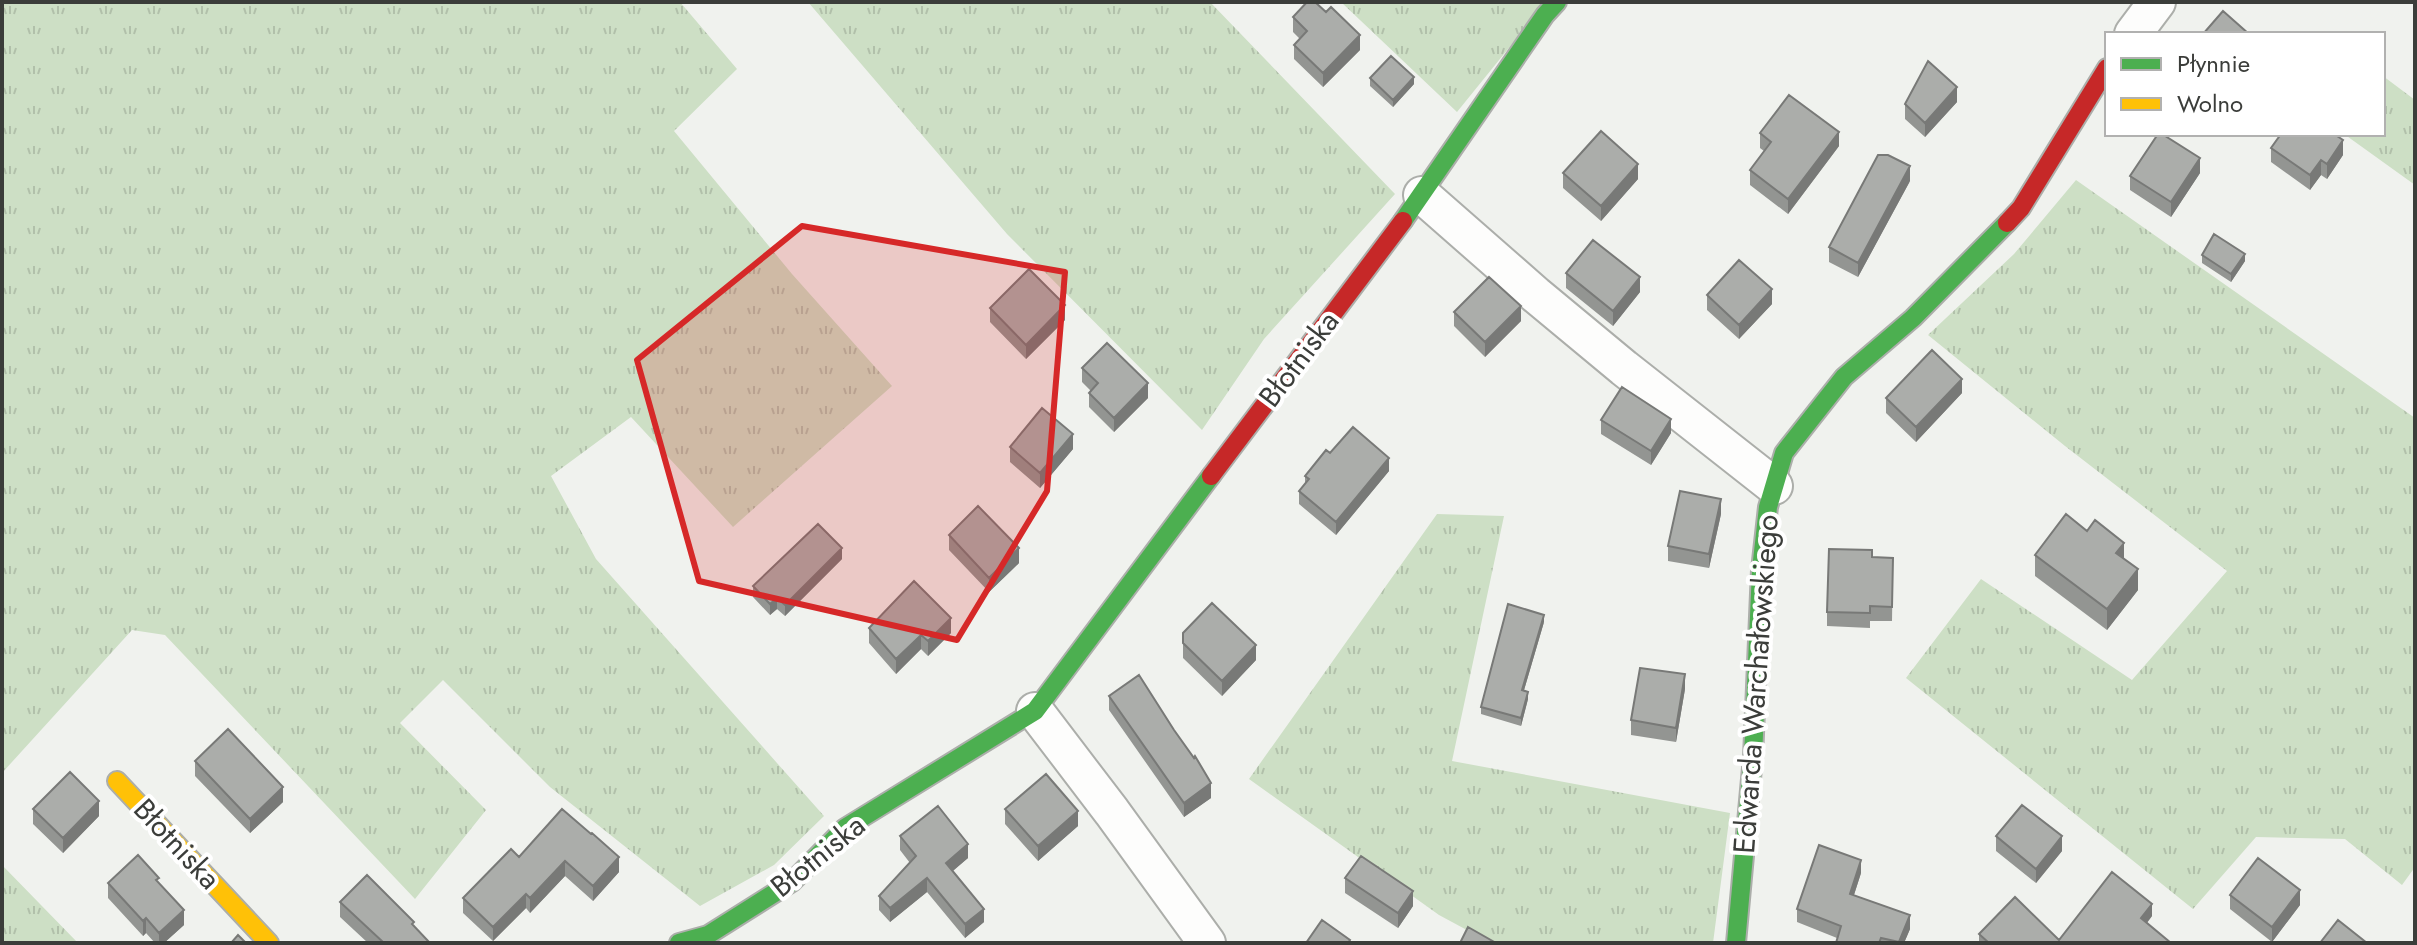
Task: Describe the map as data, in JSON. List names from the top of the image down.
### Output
{
  "streets": {
    "street": ["Błotniska", "Edwarda Warchałowskiego"]
  },
  "legend": ["Płynnie", "Wolno"]
}
